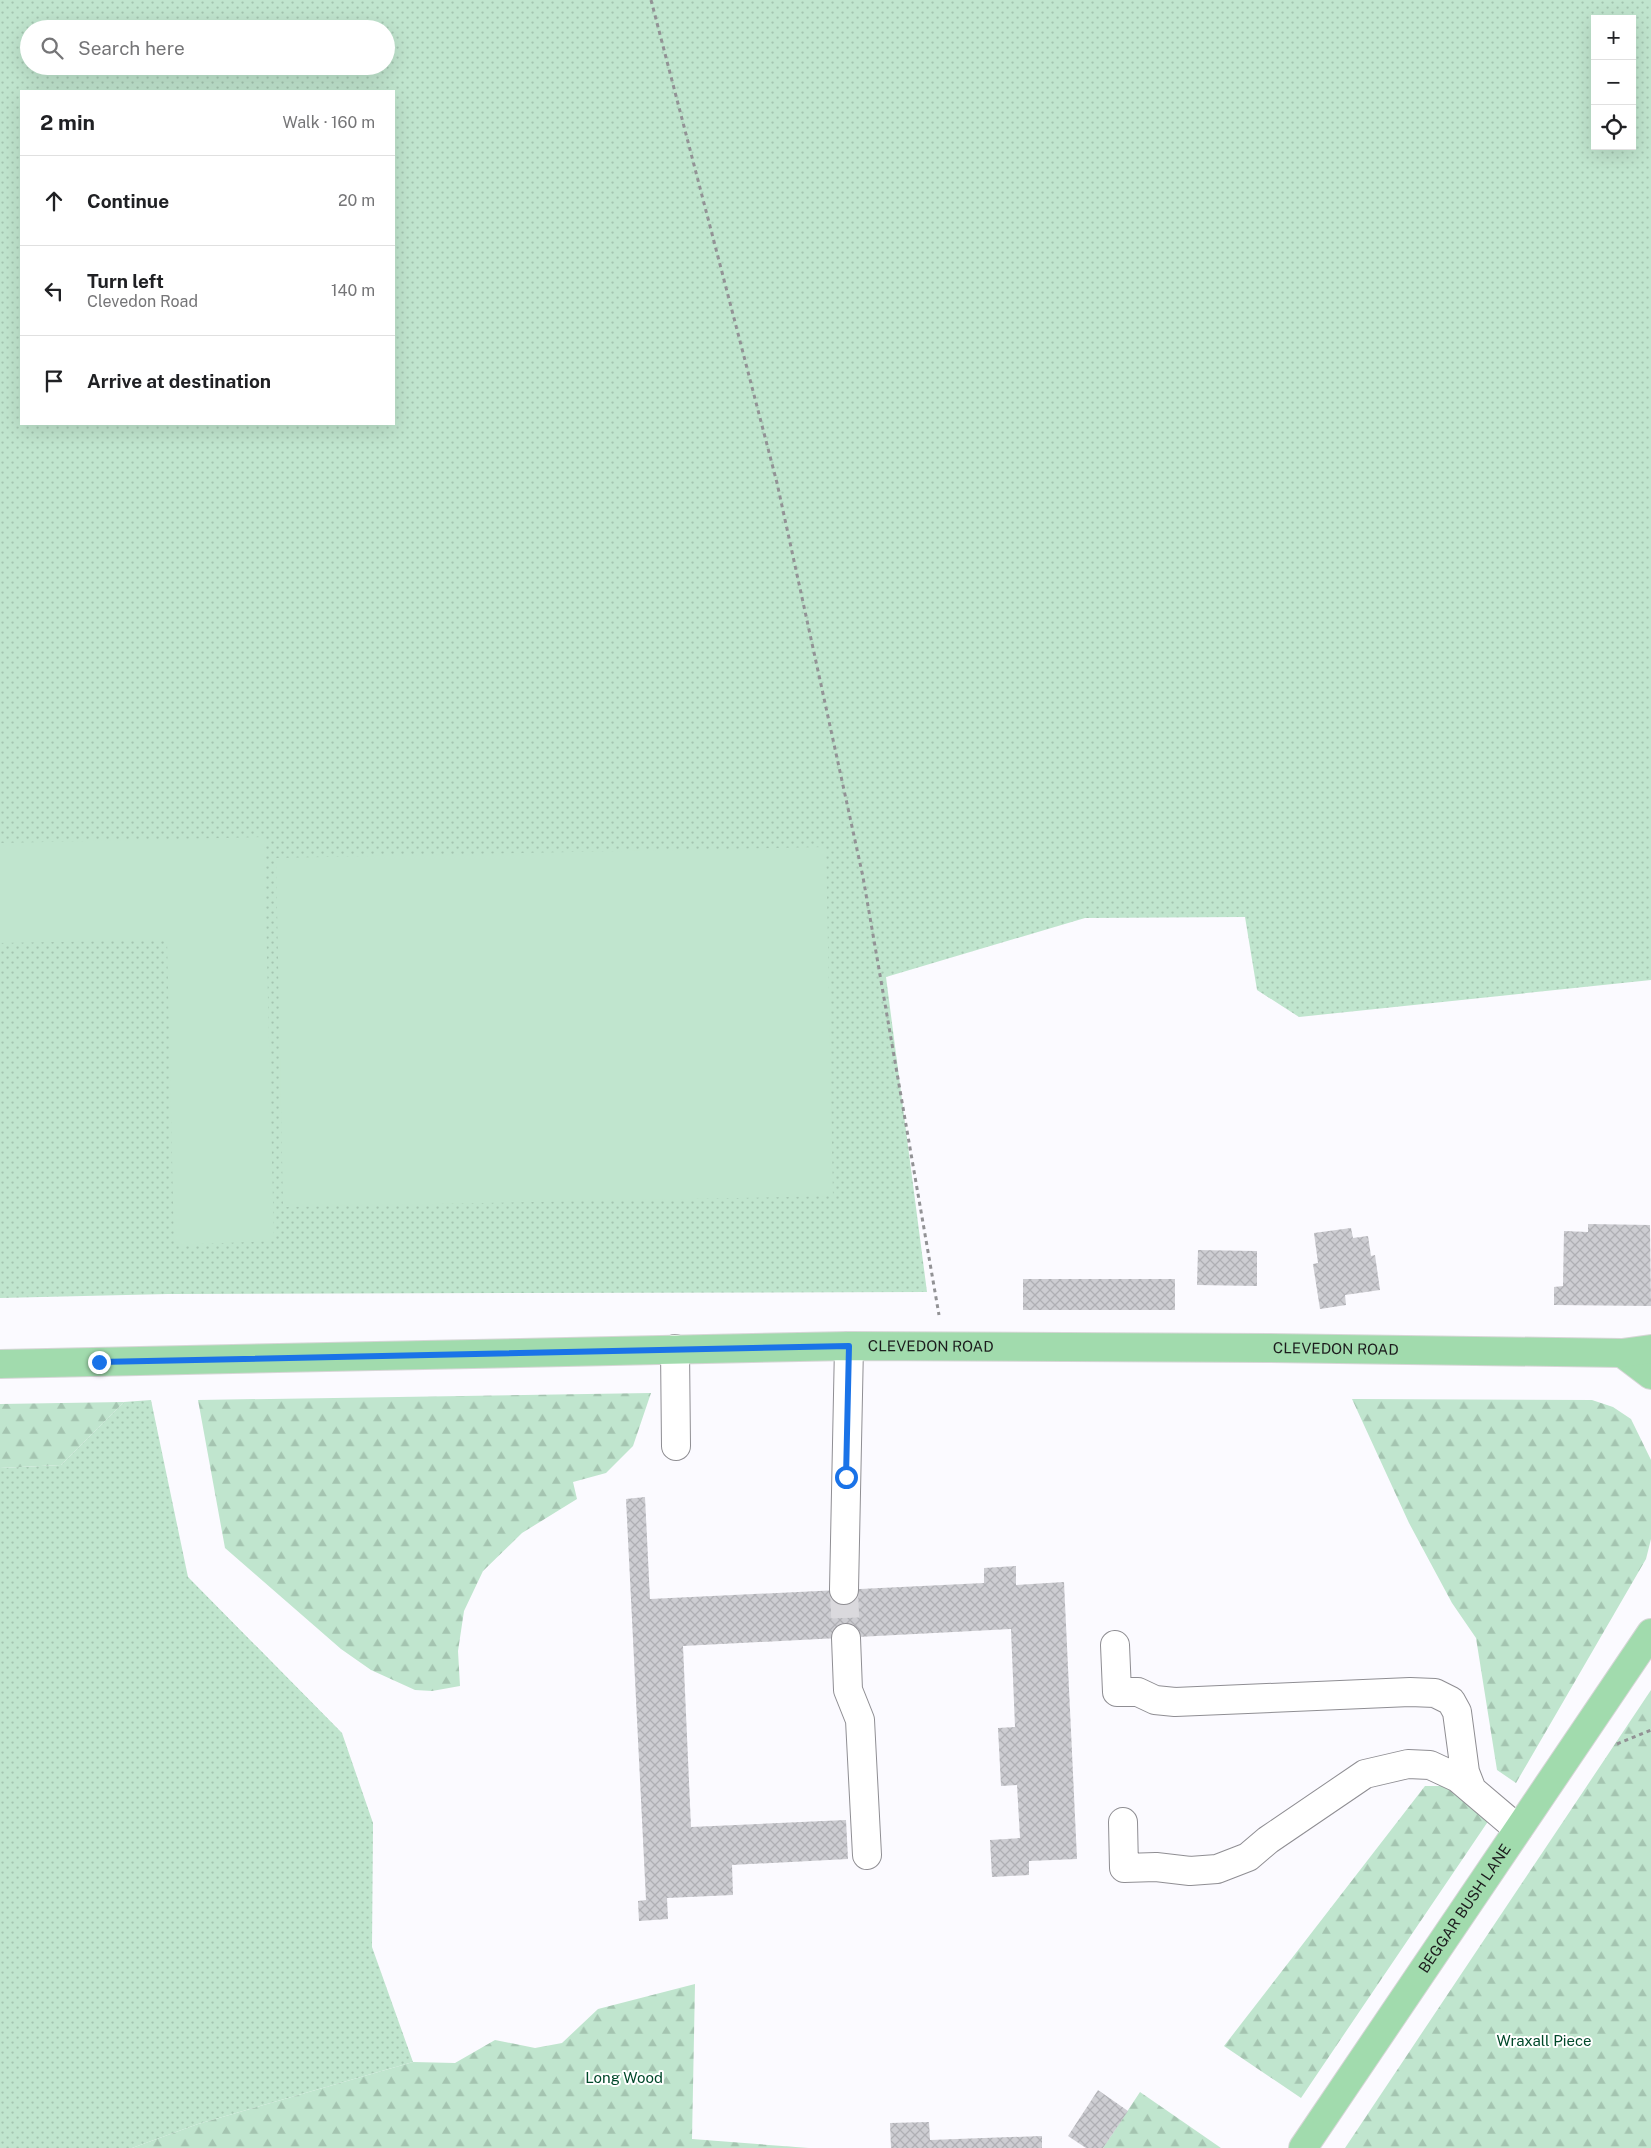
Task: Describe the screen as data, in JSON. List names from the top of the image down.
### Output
{
  "streets": {
    "main road": ["CLEVEDON ROAD", "BEGGAR BUSH LANE"]
  },
  "parks": ["Wraxall Piece", "Long Wood"],
  "page": {
    "map_buttons": ["+", "−"],
    "search": "Search here",
    "heading": ["2 min", "Walk · 160 m"],
    "list": [
      ["Continue", "20 m"],
      ["Turn left", "Clevedon Road", "140 m"],
      "Arrive at destination"
    ]
  }
}
